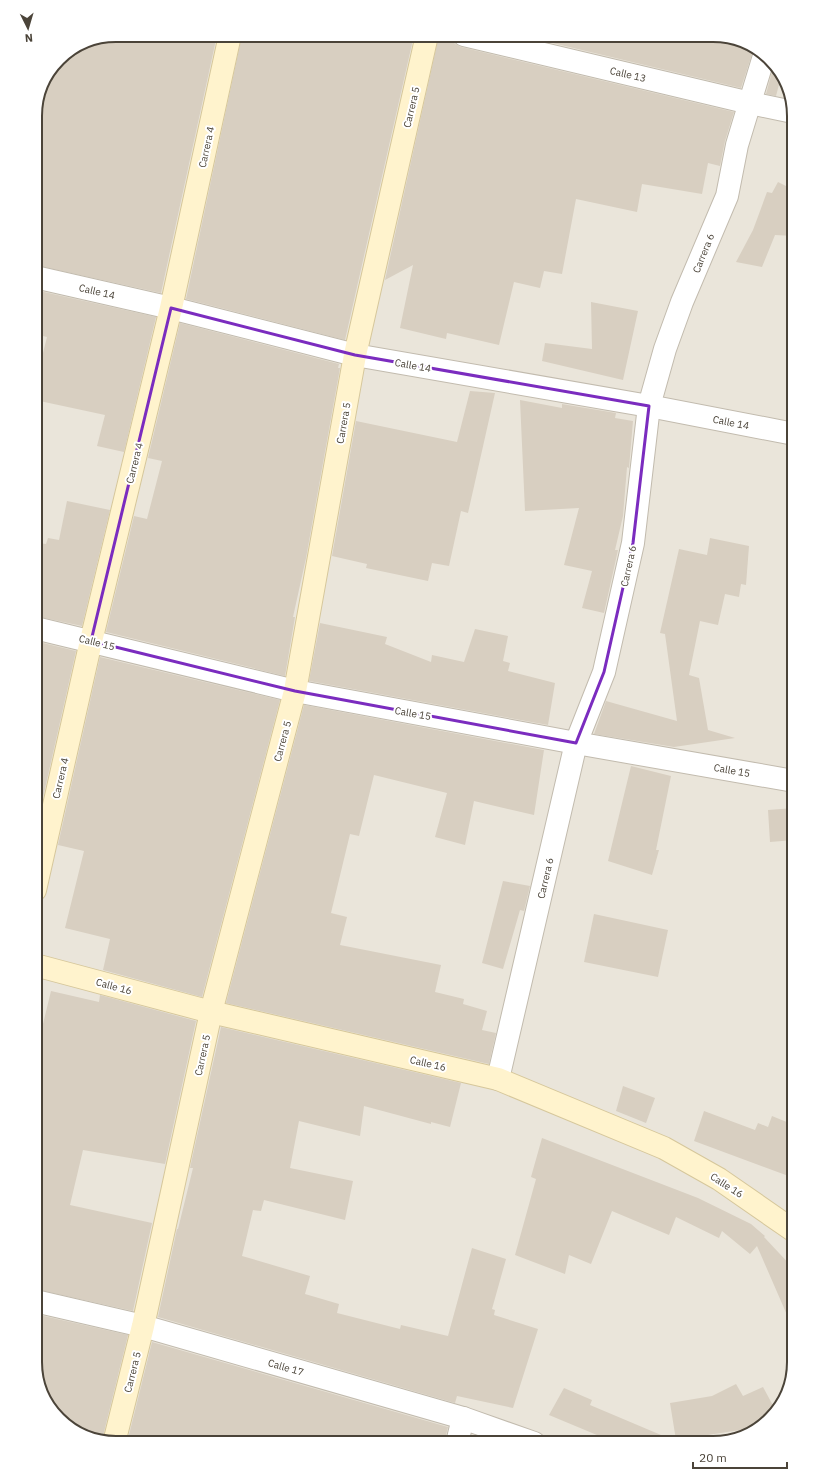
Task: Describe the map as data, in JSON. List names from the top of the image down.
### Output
{
  "streets": {
    "street": [
      "Calle 13",
      "Carrera 5",
      "Carrera 4",
      "Carrera 6",
      "Calle 14",
      "Calle 15",
      "Calle 16",
      "Calle 17"
    ]
  },
  "crossings": [
    ["Calle 13", "Carrera 6"],
    ["Carrera 5", "Calle 14"],
    ["Carrera 5", "Calle 15"],
    ["Carrera 5", "Calle 16"],
    ["Carrera 5", "Calle 17"],
    ["Carrera 4", "Calle 14"],
    ["Carrera 4", "Calle 15"],
    ["Carrera 6", "Calle 14"],
    ["Carrera 6", "Calle 15"],
    ["Carrera 6", "Calle 16"]
  ],
  "scale_bar": "20 m",
  "north": "bottom"
}
